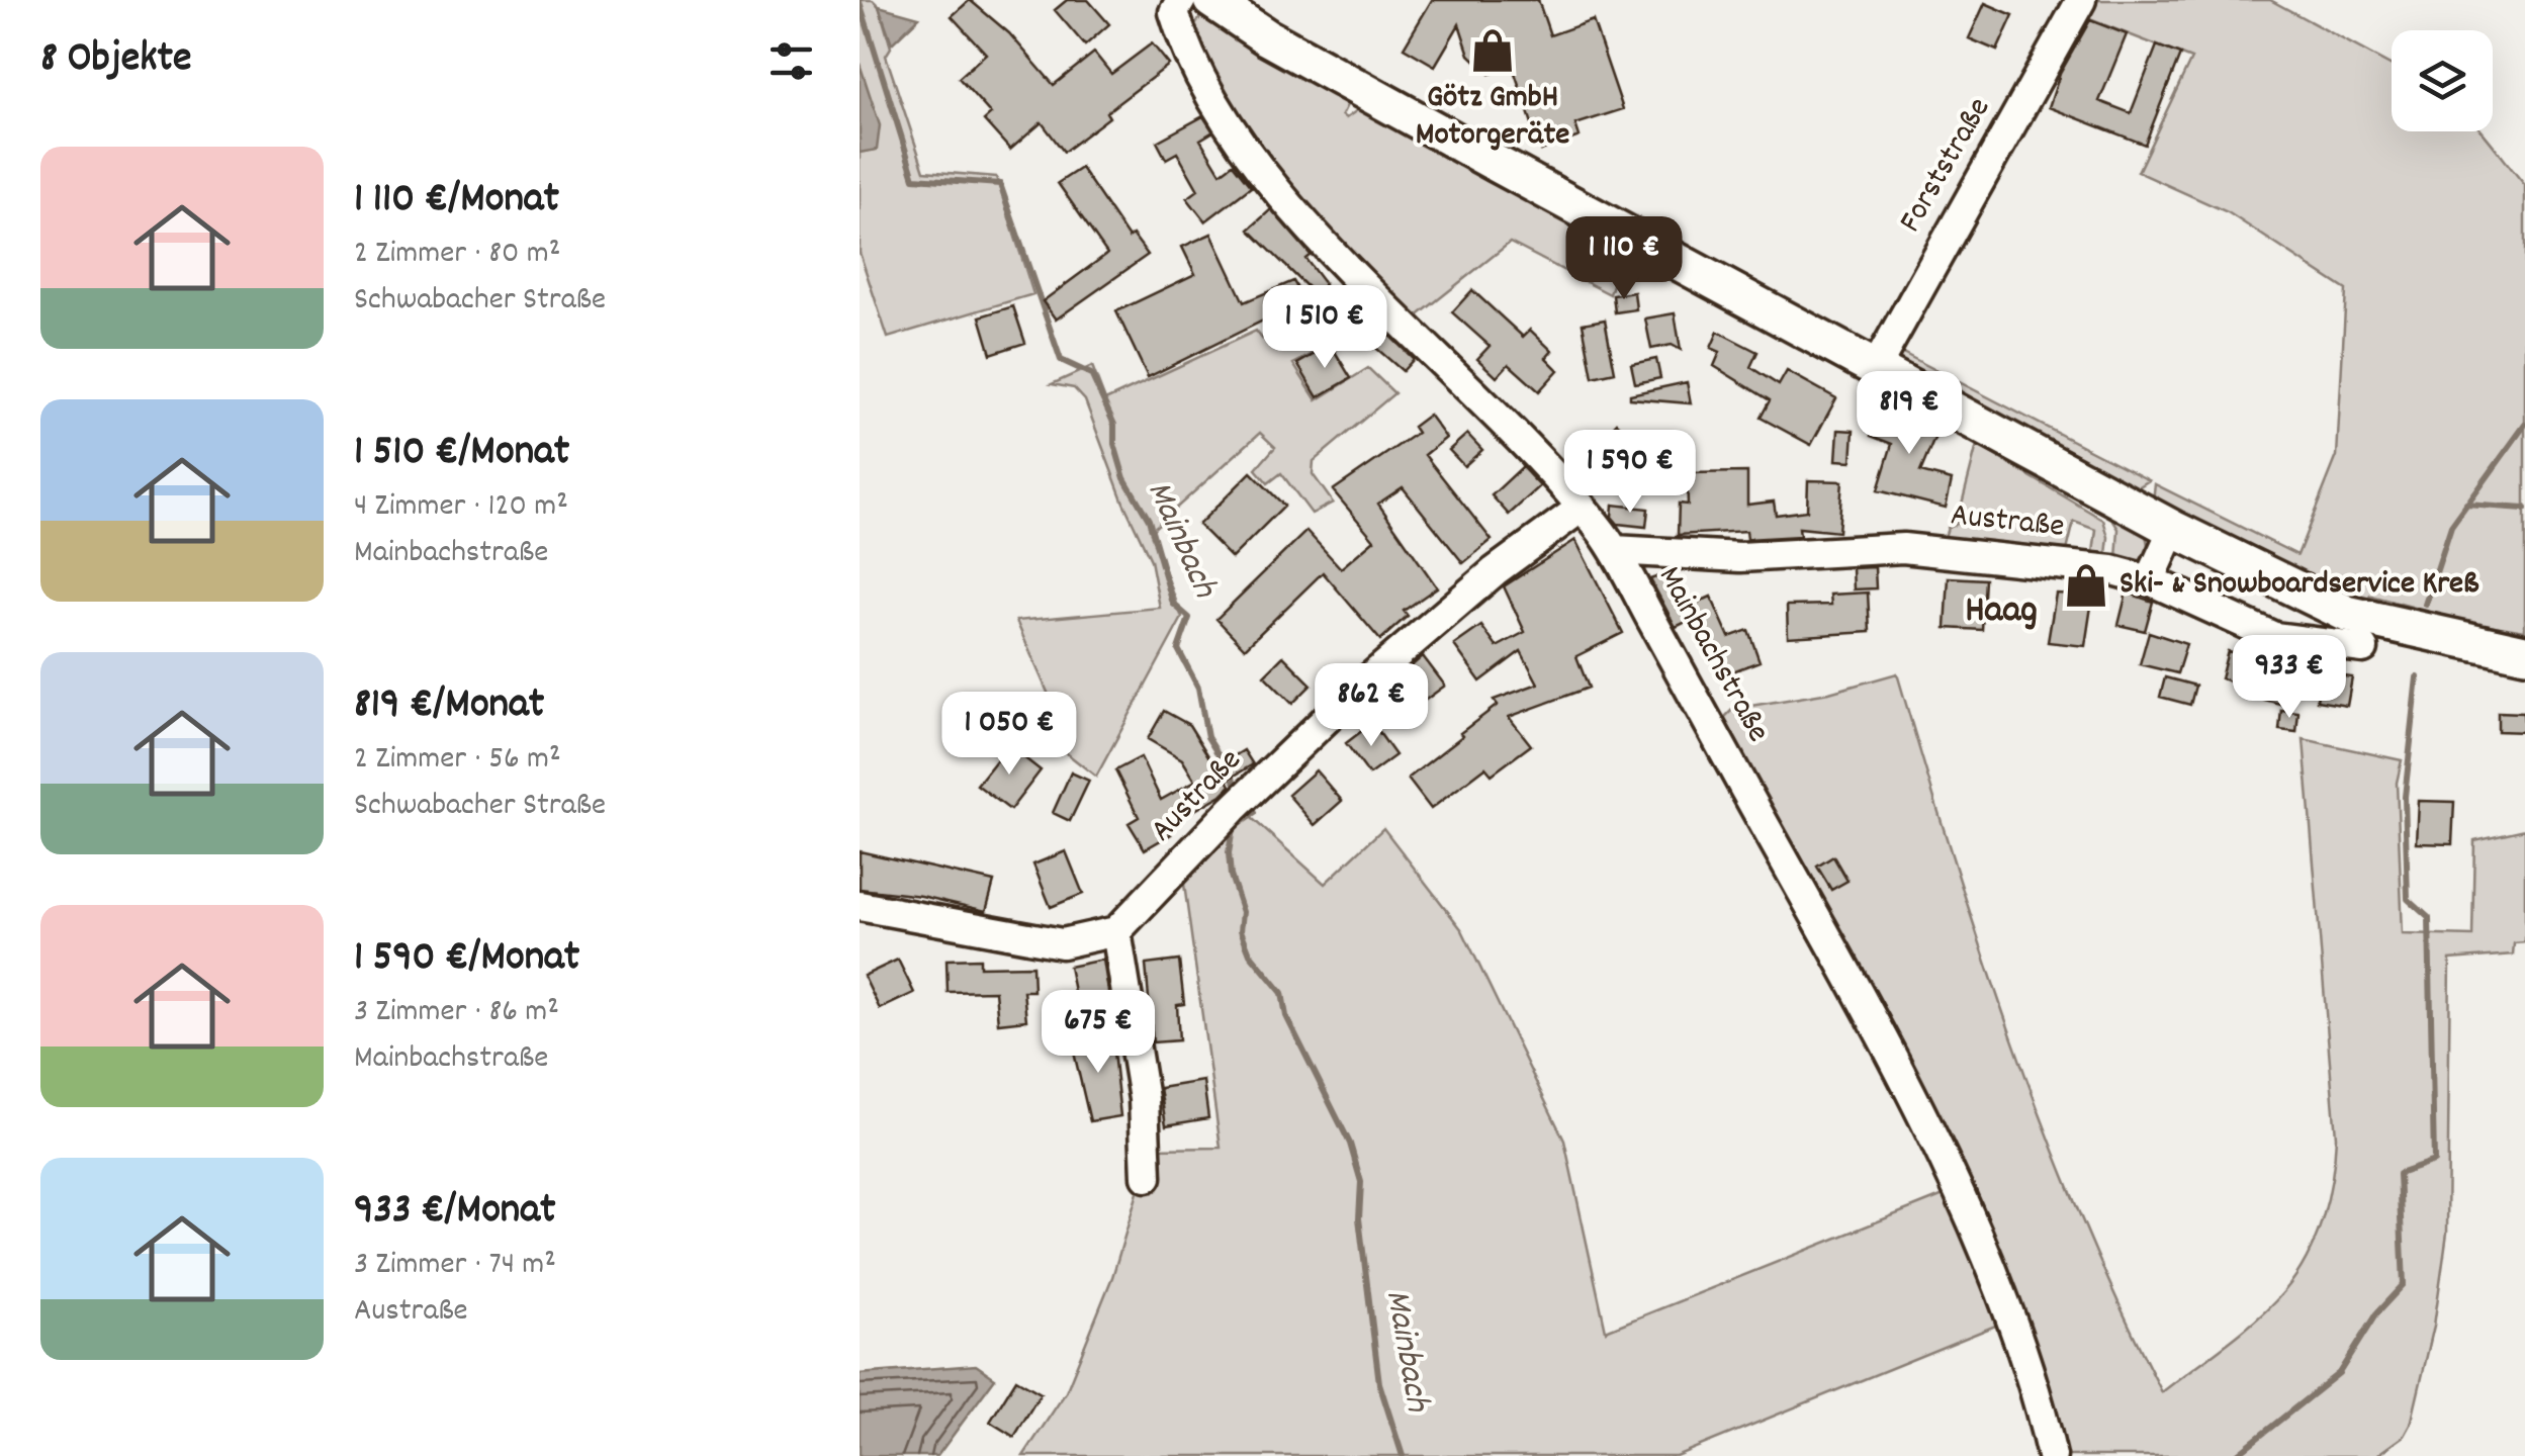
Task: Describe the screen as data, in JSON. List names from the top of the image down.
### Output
{
  "streets": {
    "street": ["Forststraße", "Austraße", "Mainbachstraße"]
  },
  "crossings": [
    ["Austraße", "Mainbachstraße"]
  ],
  "districts": ["Haag"],
  "water": ["Mainbach"],
  "places": {
    "shop": ["Götz GmbH Motorgeräte", "Ski- & Snowboardservice Kreß"]
  },
  "page": {
    "heading": "8 Objekte",
    "list": [
      {
        "name": "1 110 €/Monat",
        "note": "2 Zimmer · 80 m² · Schwabacher Straße"
      },
      {
        "name": "1 510 €/Monat",
        "note": "4 Zimmer · 120 m² · Mainbachstraße"
      },
      {
        "name": "819 €/Monat",
        "note": "2 Zimmer · 56 m² · Schwabacher Straße"
      },
      {
        "name": "1 590 €/Monat",
        "note": "3 Zimmer · 86 m² · Mainbachstraße"
      },
      {
        "name": "933 €/Monat",
        "note": "3 Zimmer · 74 m² · Austraße"
      }
    ],
    "price": [
      "1 110 €",
      "1 510 €",
      "819 €",
      "1 590 €",
      "933 €",
      "862 €",
      "1 050 €",
      "675 €"
    ]
  }
}
